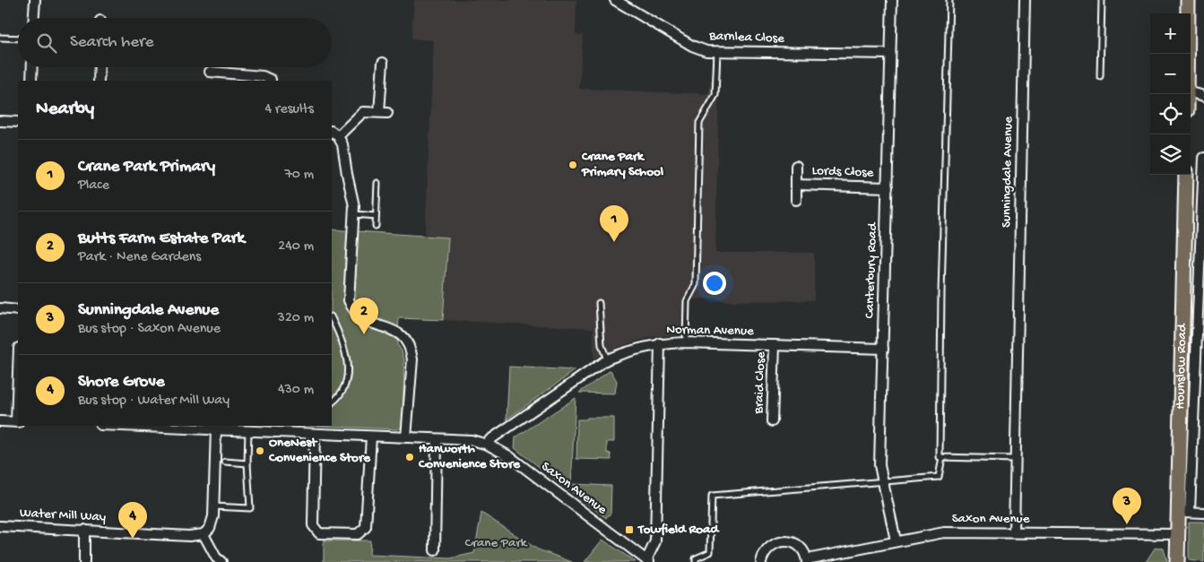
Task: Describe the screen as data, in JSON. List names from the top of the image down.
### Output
{
  "streets": {
    "main road": ["Hounslow Road"],
    "street": [
      "Barnlea Close",
      "Lords Close",
      "Sunningdale Avenue",
      "Canterbury Road",
      "Norman Avenue",
      "Braid Close",
      "Saxon Avenue",
      "Water Mill Way"
    ]
  },
  "crossings": [
    ["Barnlea Close", "Canterbury Road"],
    ["Lords Close", "Canterbury Road"],
    ["Sunningdale Avenue", "Saxon Avenue"],
    ["Canterbury Road", "Norman Avenue"],
    ["Canterbury Road", "Saxon Avenue"],
    ["Norman Avenue", "Braid Close"],
    ["Norman Avenue", "Saxon Avenue"],
    ["Hounslow Road", "Saxon Avenue"]
  ],
  "parks": ["Crane Park"],
  "places": {
    "other": ["Crane Park Primary School", "OneNest Convenience Store", "Hanworth Convenience Store"],
    "transit": ["Towfield Road"]
  },
  "page": {
    "map_buttons": ["+", "−"],
    "search": "Search here",
    "heading": ["Nearby", "4 results"],
    "list": [
      {
        "mark": "1",
        "name": "Crane Park Primary",
        "note": "Place",
        "value": "70 m"
      },
      {
        "mark": "2",
        "name": "Butts Farm Estate Park",
        "note": "Park · Nene Gardens",
        "value": "240 m"
      },
      {
        "mark": "3",
        "name": "Sunningdale Avenue",
        "note": "Bus stop · Saxon Avenue",
        "value": "320 m"
      },
      {
        "mark": "4",
        "name": "Shore Grove",
        "note": "Bus stop · Water Mill Way",
        "value": "430 m"
      }
    ],
    "pins": [
      "1",
      "2",
      "3",
      "4"
    ]
  }
}
